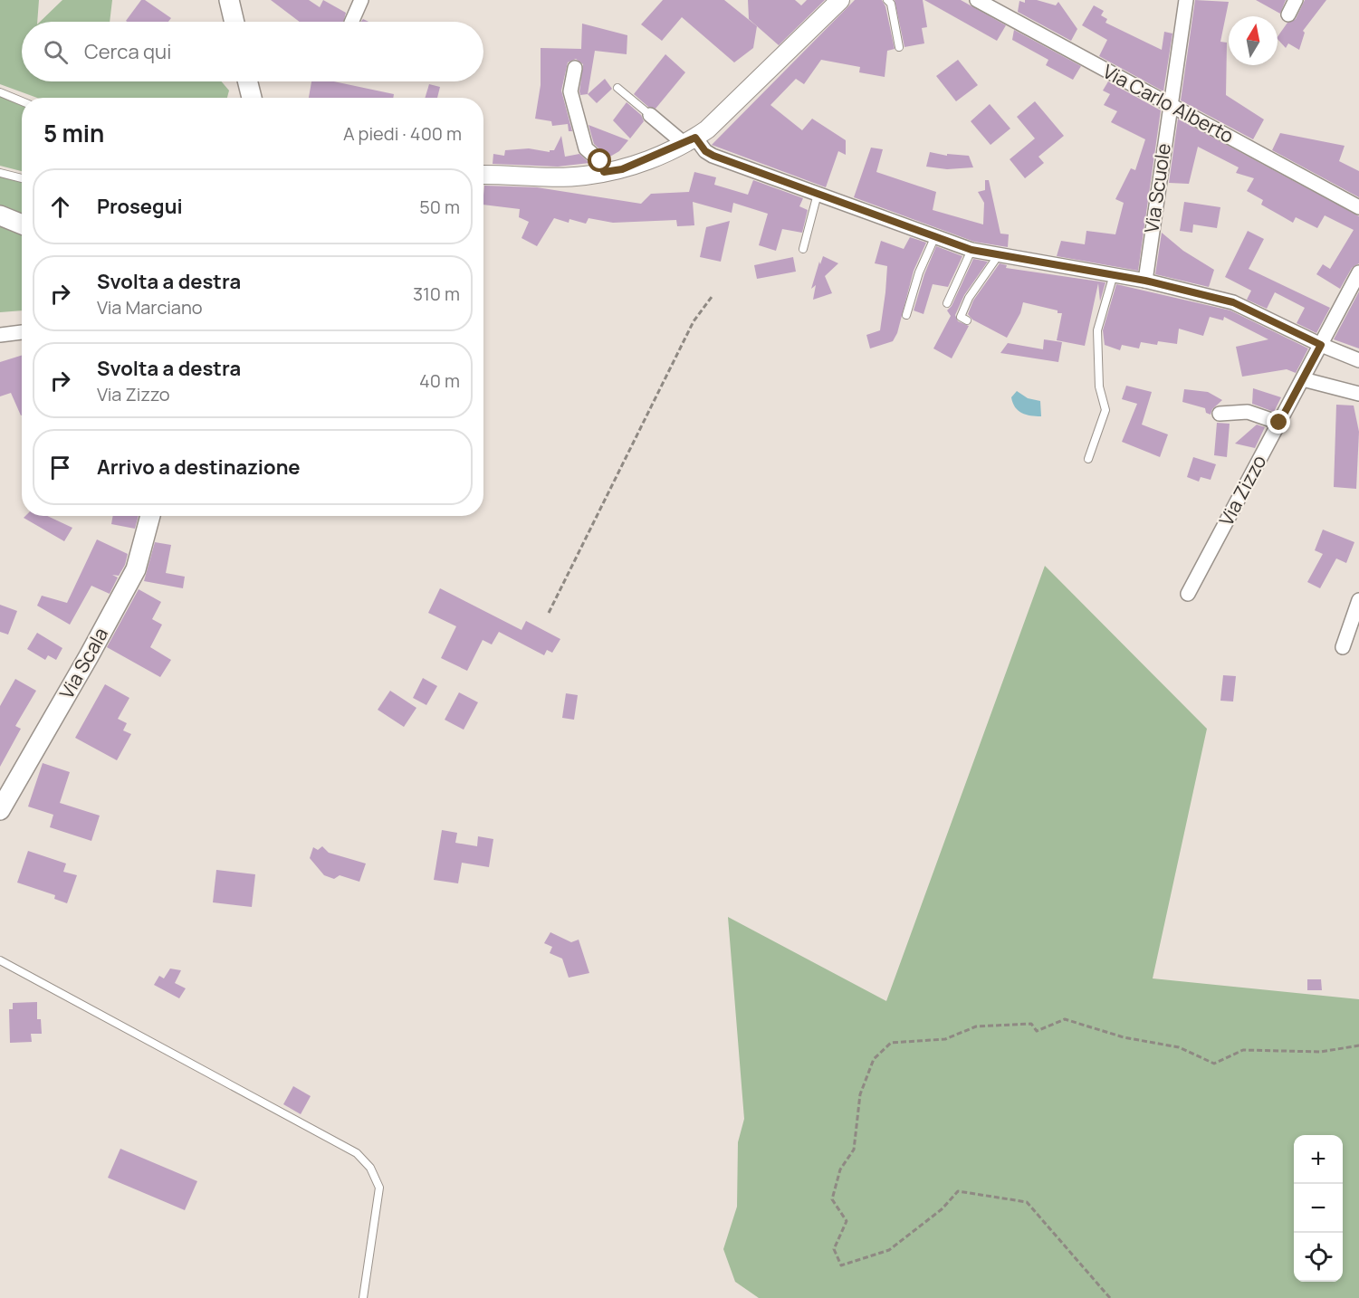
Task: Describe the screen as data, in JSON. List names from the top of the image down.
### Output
{
  "streets": {
    "main road": ["Via Scala"],
    "street": ["Via Carlo Alberto", "Via Scuole", "Via Zizzo"]
  },
  "crossings": [
    ["Via Carlo Alberto", "Via Scuole"]
  ],
  "north": "top",
  "page": {
    "search": "Cerca qui",
    "heading": ["5 min", "A piedi · 400 m"],
    "list": [
      ["Prosegui", "50 m"],
      ["Svolta a destra", "Via Marciano", "310 m"],
      ["Svolta a destra", "Via Zizzo", "40 m"],
      "Arrivo a destinazione"
    ],
    "map_buttons": ["+", "−"]
  }
}
